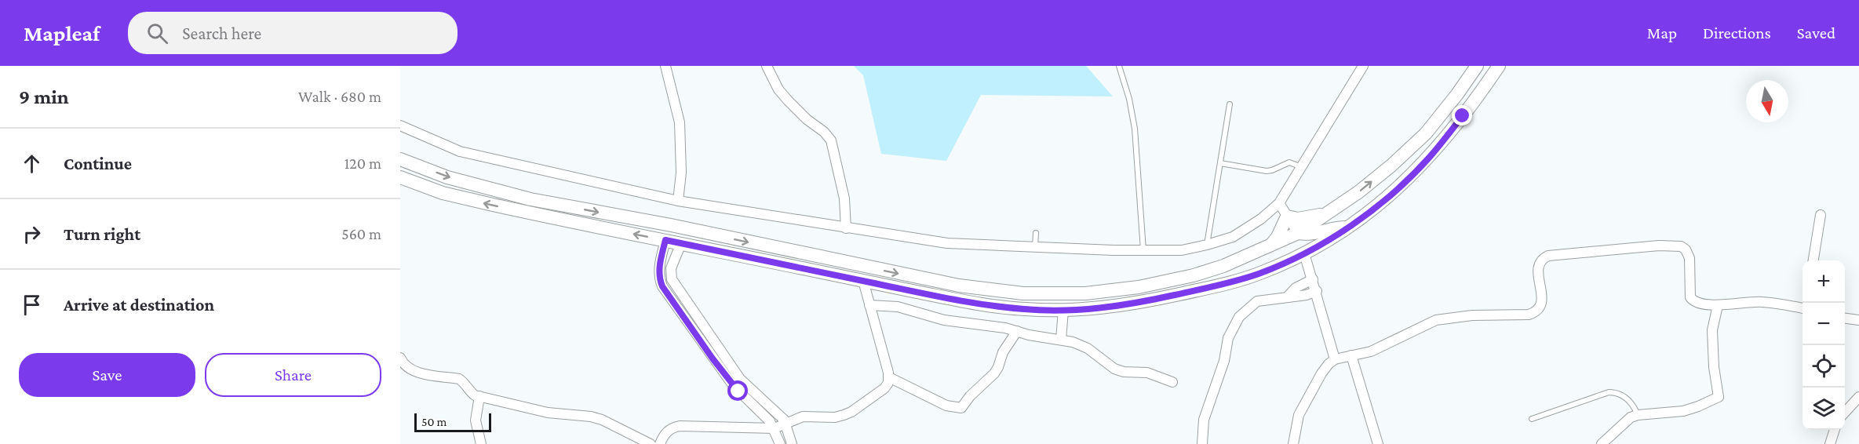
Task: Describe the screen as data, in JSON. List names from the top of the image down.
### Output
{
  "scale_bar": "50 m",
  "north": "bottom",
  "page": {
    "header": "Mapleaf",
    "search": "Search here",
    "nav": ["Map", "Directions", "Saved"],
    "heading": ["9 min", "Walk · 680 m"],
    "list": [
      ["Continue", "120 m"],
      ["Turn right", "560 m"],
      "Arrive at destination"
    ],
    "map_buttons": ["+", "−"],
    "buttons": ["Save", "Share"],
    "scale": "50 m"
  }
}
